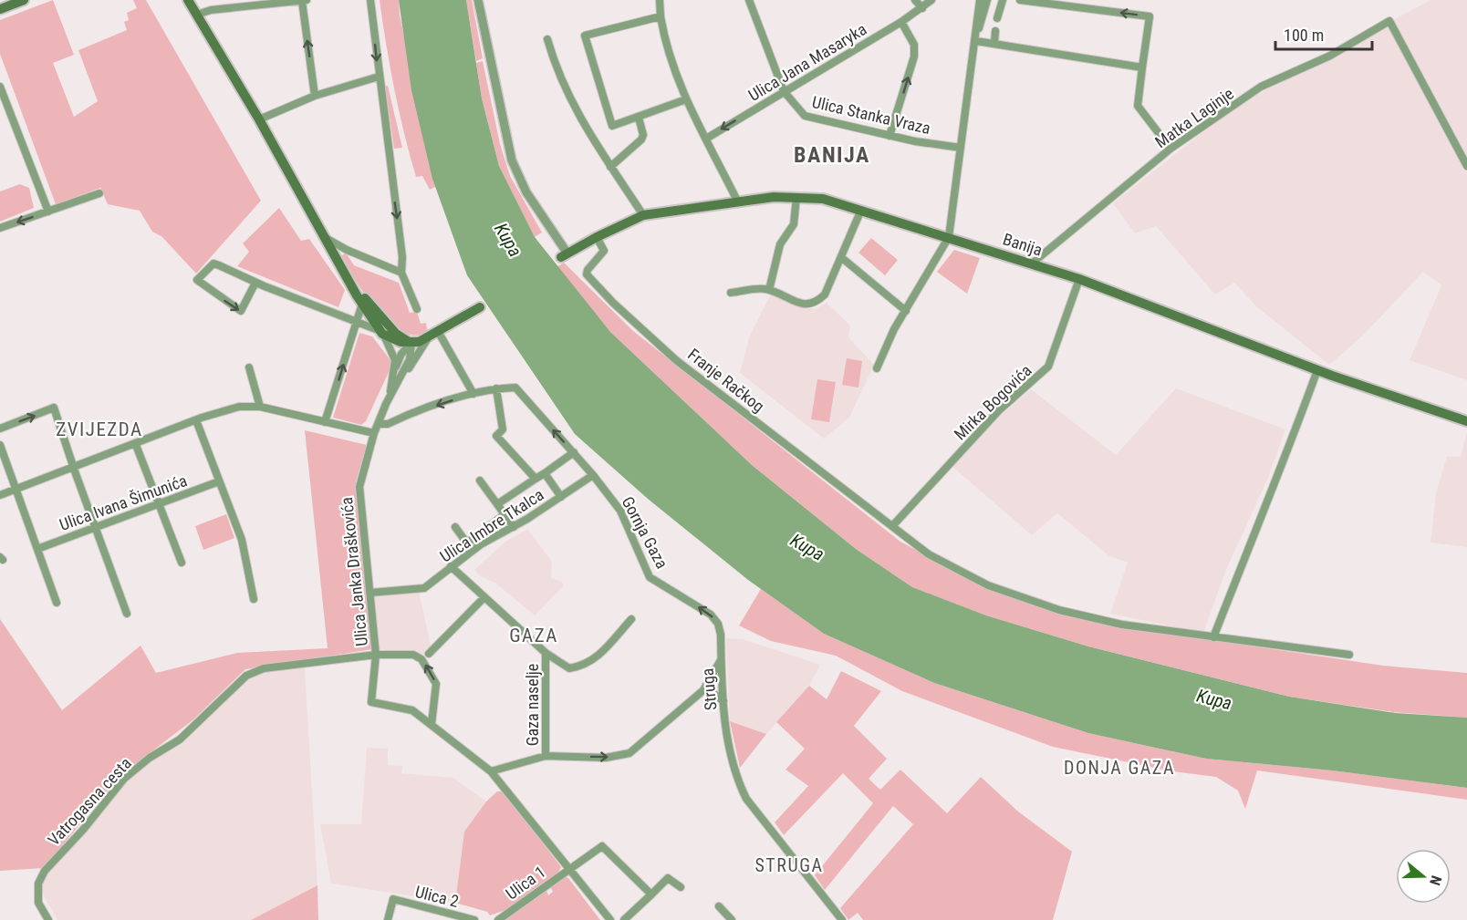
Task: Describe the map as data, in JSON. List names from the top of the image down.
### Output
{
  "streets": {
    "main road": ["Banija"],
    "street": [
      "Ulica Jana Masaryka",
      "Ulica Stanka Vraza",
      "Matka Laginje",
      "Franje Račkog",
      "Mirka Bogovića",
      "Ulica Ivana Šimunića",
      "Ulica Imbre Tkalca",
      "Gornja Gaza",
      "Ulica Janka Draškovića",
      "Struga",
      "Gaza naselje",
      "Vatrogasna cesta",
      "Ulica 1",
      "Ulica 2"
    ]
  },
  "crossings": [
    ["Ulica Jana Masaryka", "Ulica Stanka Vraza"],
    ["Matka Laginje", "Banija"],
    ["Banija", "Franje Račkog"],
    ["Banija", "Mirka Bogovića"],
    ["Franje Račkog", "Mirka Bogovića"],
    ["Ulica Imbre Tkalca", "Gornja Gaza"],
    ["Ulica Imbre Tkalca", "Ulica Janka Draškovića"],
    ["Ulica Imbre Tkalca", "Gaza naselje"],
    ["Gornja Gaza", "Struga"],
    ["Ulica Janka Draškovića", "Vatrogasna cesta"],
    ["Struga", "Gaza naselje"]
  ],
  "one_way": ["Gornja Gaza"],
  "districts": [
    "BANIJA",
    "ZVIJEZDA",
    "GAZA",
    "DONJA GAZA",
    "STRUGA"
  ],
  "water": ["Kupa"],
  "scale_bar": "100 m",
  "north": "right"
}
